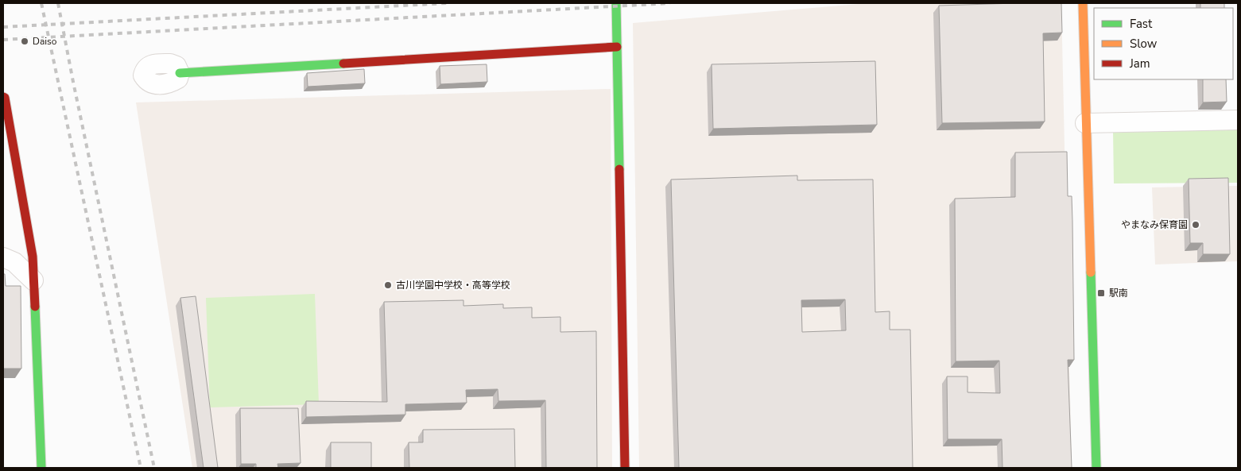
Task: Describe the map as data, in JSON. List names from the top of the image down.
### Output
{
  "places": {
    "other": ["Daiso", "やまなみ保育園", "古川学園中学校・高等学校"],
    "transit": ["駅南"]
  },
  "legend": ["Fast", "Slow", "Jam"]
}
